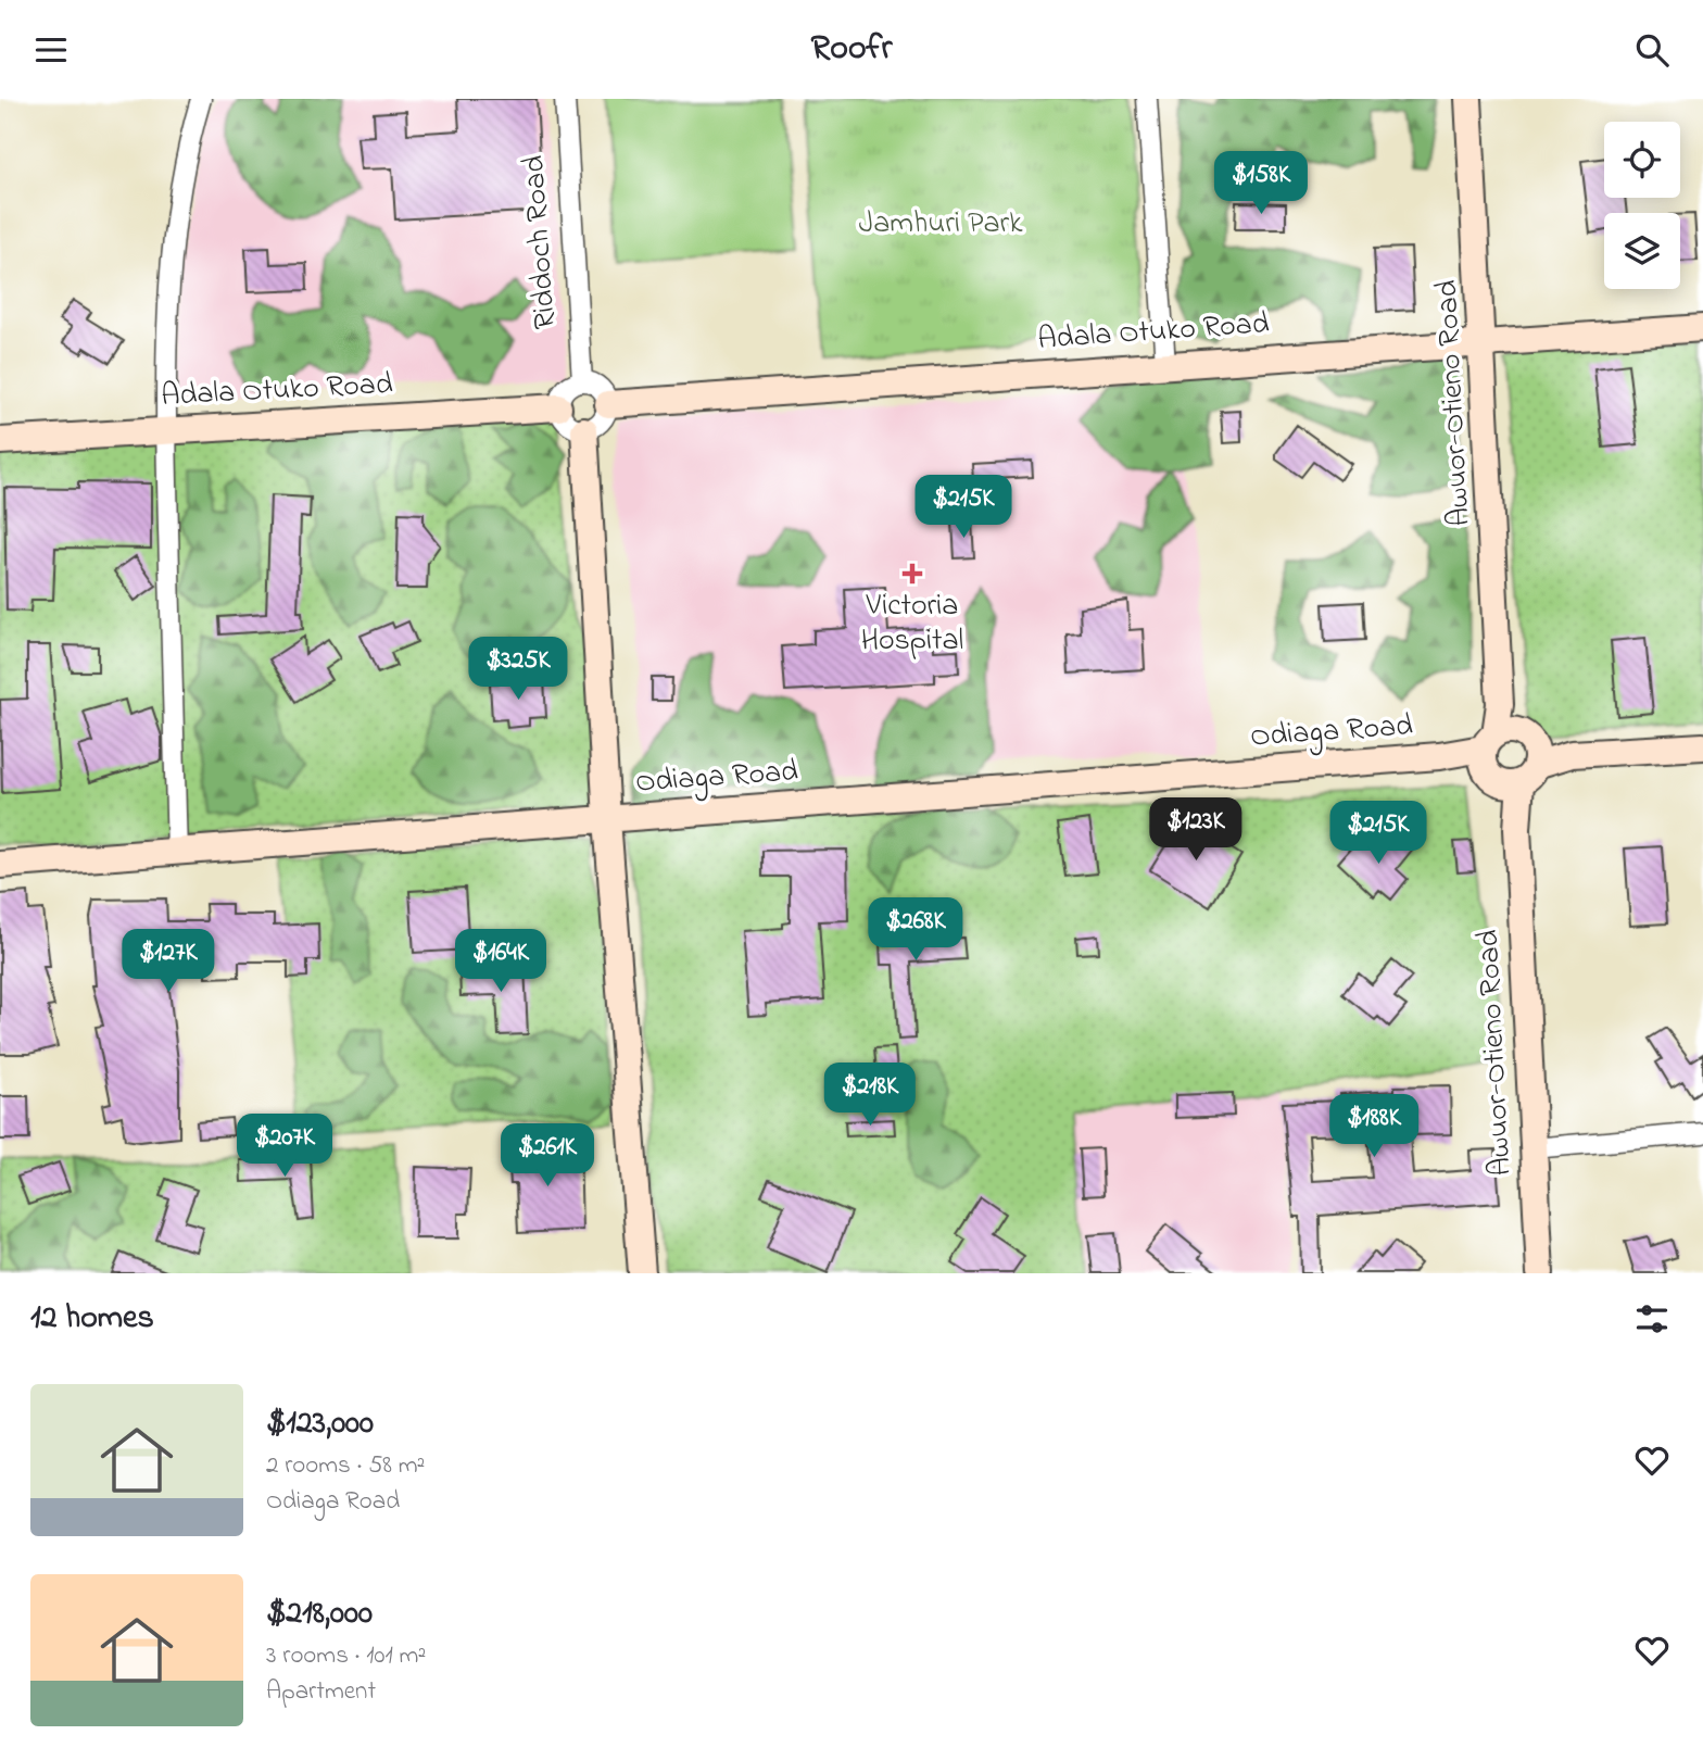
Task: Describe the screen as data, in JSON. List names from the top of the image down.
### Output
{
  "streets": {
    "main road": ["Adala Otuko Road", "Awuor-Otieno Road", "Odiaga Road"],
    "street": ["Riddoch Road"]
  },
  "crossings": [
    ["Riddoch Road", "Adala Otuko Road"],
    ["Adala Otuko Road", "Awuor-Otieno Road"],
    ["Awuor-Otieno Road", "Odiaga Road"]
  ],
  "parks": ["Jamhuri Park"],
  "places": {
    "health": ["Victoria Hospital"]
  },
  "page": {
    "header": "Roofr",
    "price": [
      "$158K",
      "$215K",
      "$325K",
      "$123K",
      "$215K",
      "$268K",
      "$127K",
      "$164K",
      "$218K",
      "$188K",
      "$207K",
      "$261K"
    ],
    "heading": "12 homes",
    "list": [
      {
        "name": "$123,000",
        "note": "2 rooms · 58 m² · Odiaga Road"
      },
      {
        "name": "$218,000",
        "note": "3 rooms · 101 m² · Apartment"
      }
    ]
  }
}
